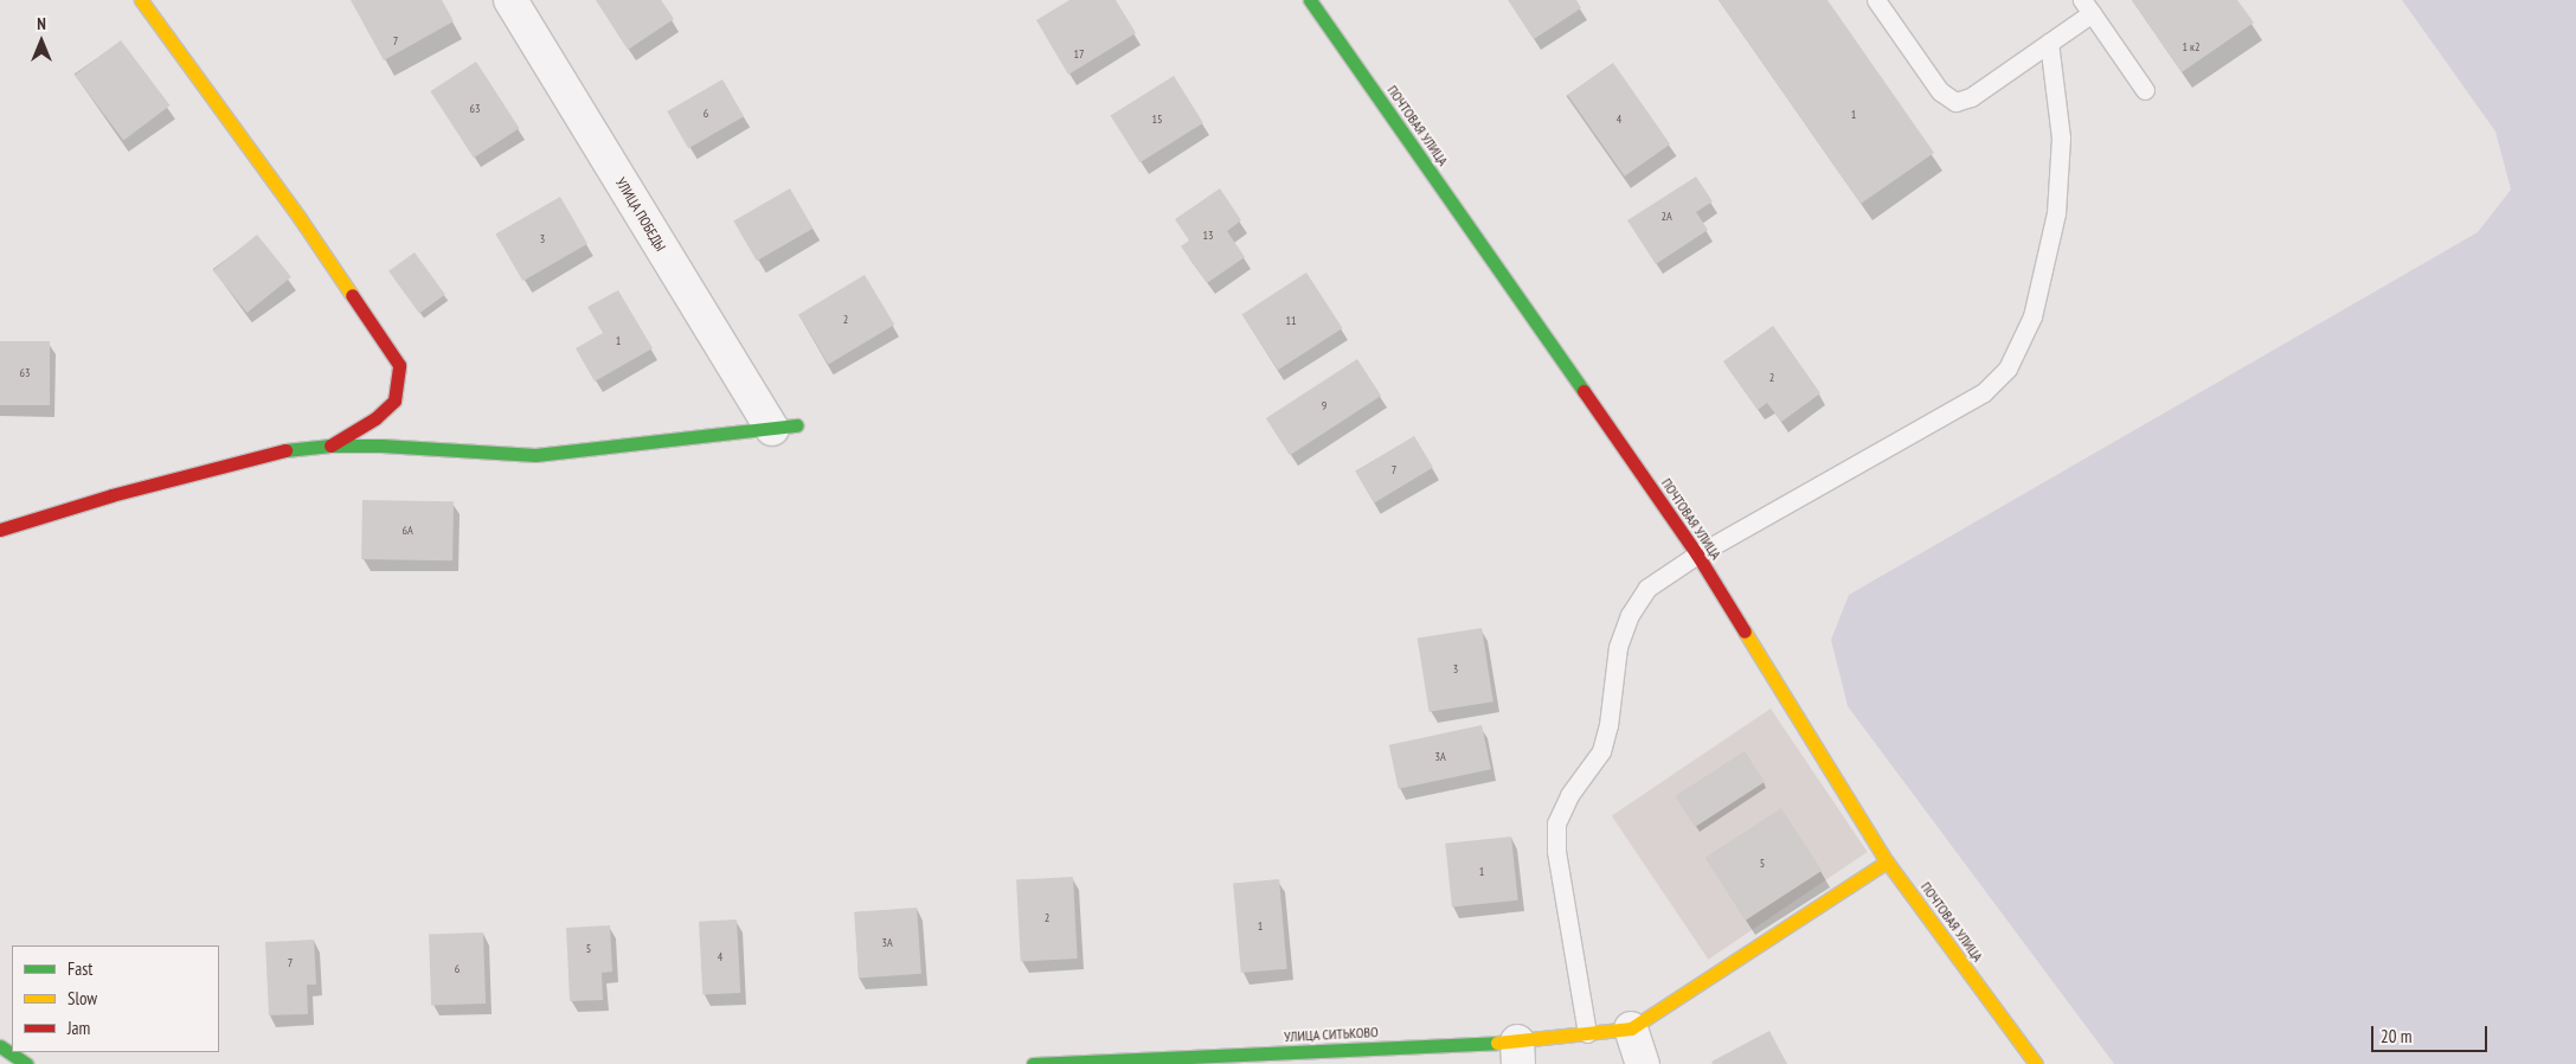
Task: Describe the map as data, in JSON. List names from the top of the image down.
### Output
{
  "streets": {
    "street": ["ПОЧТОВАЯ УЛИЦА", "УЛИЦА ПОБЕДЫ", "УЛИЦА СИТЬКОВО"]
  },
  "house_numbers": [
    "7",
    "1 к2",
    "17",
    "63",
    "6",
    "1",
    "15",
    "4",
    "2А",
    "13",
    "3",
    "2",
    "11",
    "1",
    "63",
    "2",
    "9",
    "7",
    "6А",
    "3",
    "3А",
    "5",
    "1",
    "2",
    "1",
    "3А",
    "5",
    "4",
    "7",
    "6"
  ],
  "legend": ["Fast", "Slow", "Jam"],
  "scale_bar": "20 m",
  "north": "top"
}
